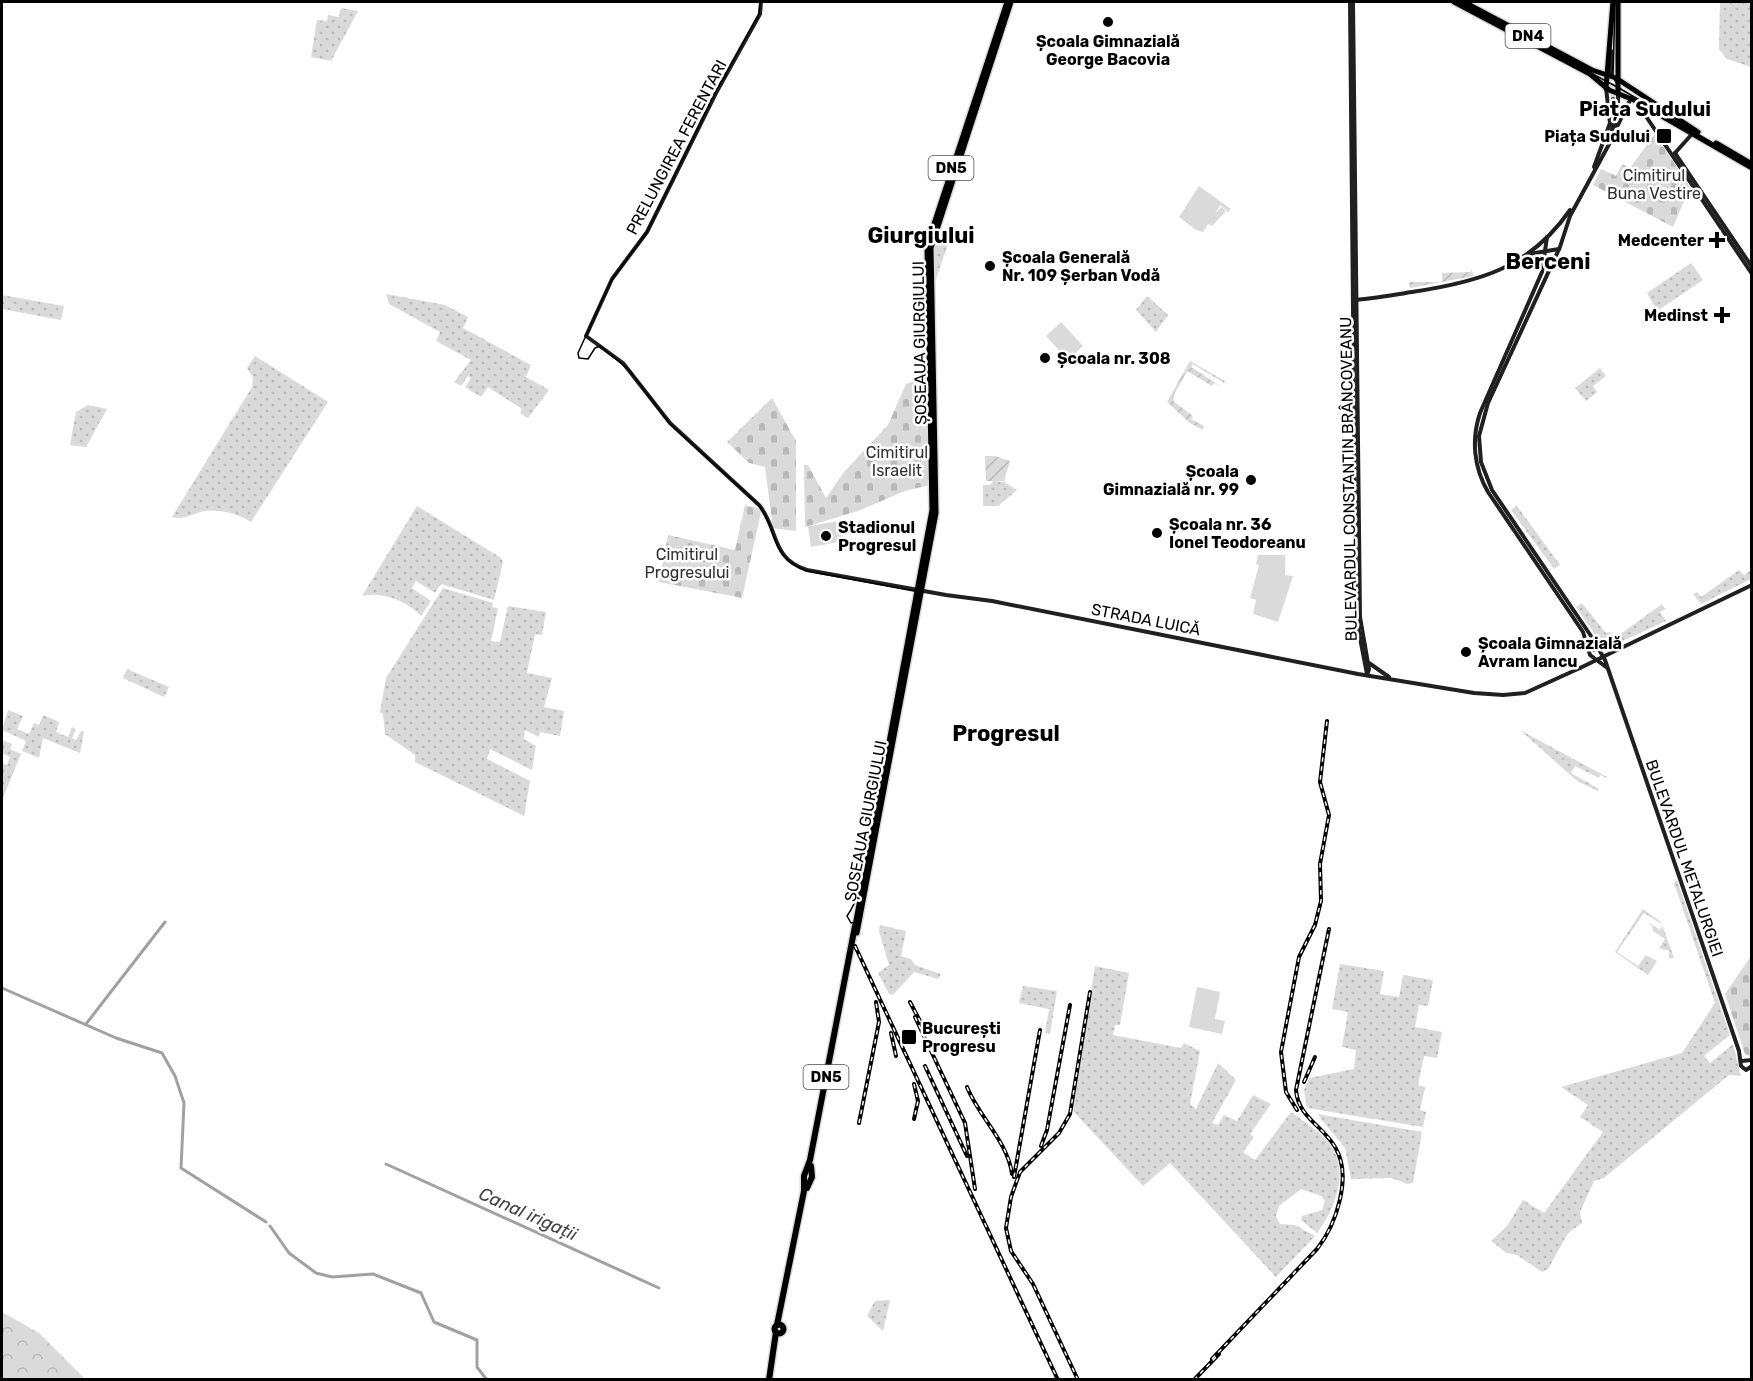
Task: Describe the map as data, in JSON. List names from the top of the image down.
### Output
{
  "streets": {
    "highway": ["DN5", "ȘOSEAUA GIURGIULUI"],
    "main road": [
      "DN4",
      "PRELUNGIREA FERENTARI",
      "BULEVARDUL CONSTANTIN BRÂNCOVEANU",
      "STRADA LUICĂ",
      "BULEVARDUL METALURGIEI"
    ]
  },
  "crossings": [
    ["PRELUNGIREA FERENTARI", "STRADA LUICĂ"],
    ["ȘOSEAUA GIURGIULUI", "STRADA LUICĂ"],
    ["BULEVARDUL CONSTANTIN BRÂNCOVEANU", "STRADA LUICĂ"]
  ],
  "districts": [
    "Piața Sudului",
    "Giurgiului",
    "Berceni",
    "Progresul"
  ],
  "water": ["Canal irigații"],
  "parks": ["Cimitirul Buna Vestire", "Cimitirul Israelit", "Cimitirul Progresului"],
  "places": {
    "other": [
      "Școala Gimnazială George Bacovia",
      "Școala Generală Nr. 109 Șerban Vodă",
      "Școala nr. 308",
      "Școala Gimnazială nr. 99",
      "Școala nr. 36 Ionel Teodoreanu",
      "Stadionul Progresul",
      "Școala Gimnazială Avram Iancu"
    ],
    "transit": ["Piața Sudului", "București Progresu"],
    "health": ["Medcenter", "Medinst"]
  }
}
